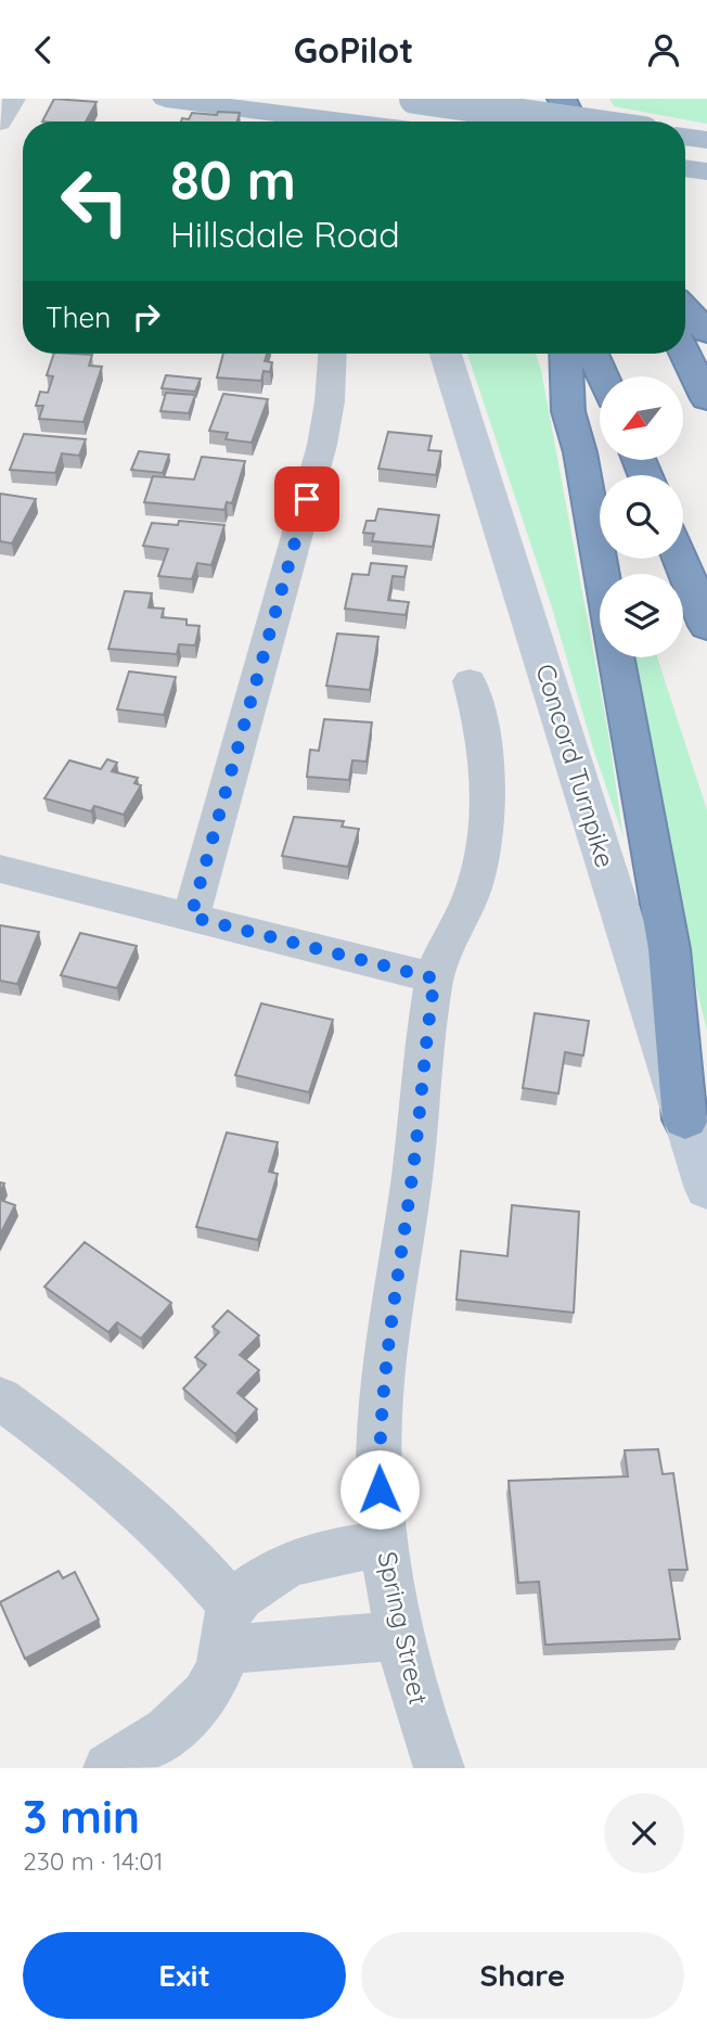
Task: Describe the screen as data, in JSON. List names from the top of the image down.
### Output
{
  "streets": {
    "main road": ["Concord Turnpike"],
    "street": ["Spring Street"]
  },
  "north": "bottom left",
  "page": {
    "header": "GoPilot",
    "turn": ["80 m", "Hillsdale Road"],
    "then": "Then",
    "heading": ["3 min", "230 m · 14:01"],
    "buttons": ["Exit", "Share"]
  }
}
